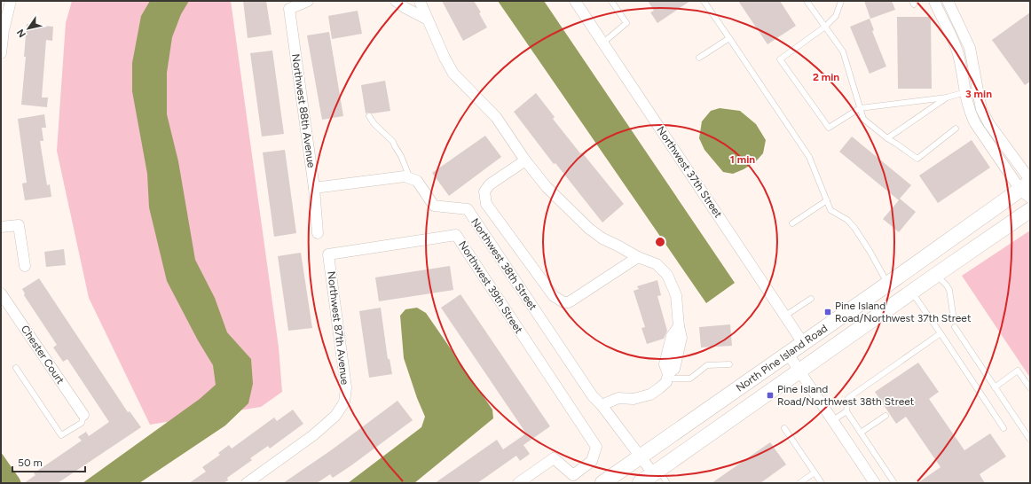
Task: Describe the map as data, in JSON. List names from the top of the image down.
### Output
{
  "streets": {
    "main road": ["North Pine Island Road"],
    "street": [
      "Northwest 88th Avenue",
      "Northwest 37th Street",
      "Northwest 38th Street",
      "Northwest 39th Street",
      "Northwest 87th Avenue",
      "Chester Court"
    ]
  },
  "crossings": [
    ["Northwest 37th Street", "North Pine Island Road"],
    ["Northwest 38th Street", "North Pine Island Road"],
    ["Northwest 39th Street", "Northwest 87th Avenue"]
  ],
  "places": {
    "transit": ["Pine Island Road/Northwest 37th Street", "Pine Island Road/Northwest 38th Street"]
  },
  "scale_bar": "50 m",
  "north": "bottom left",
  "rings": ["2 min", "3 min", "1 min"]
}
